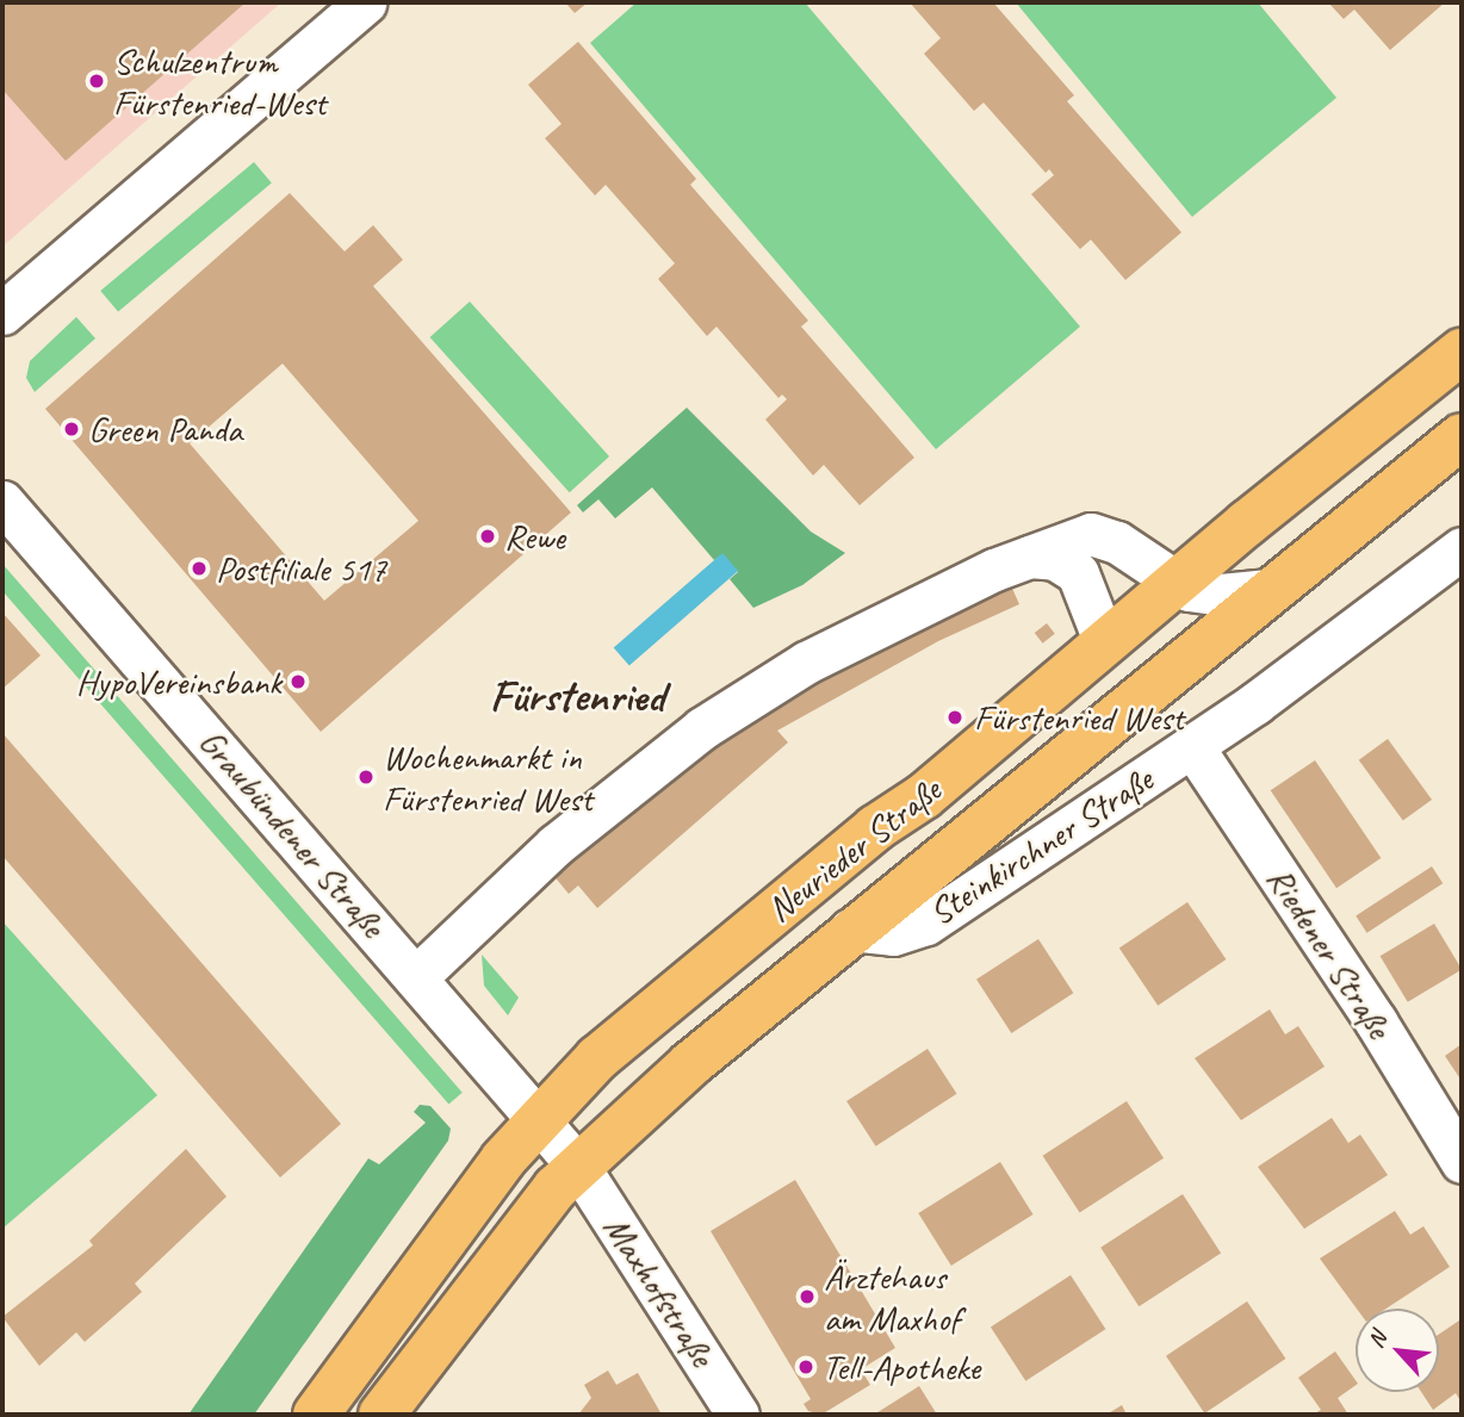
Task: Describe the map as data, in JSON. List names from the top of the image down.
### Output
{
  "streets": {
    "main road": ["Neurieder Straße"],
    "street": [
      "Graubündener Straße",
      "Steinkirchner Straße",
      "Riedener Straße",
      "Maxhofstraße"
    ]
  },
  "crossings": [
    ["Graubündener Straße", "Neurieder Straße"],
    ["Graubündener Straße", "Maxhofstraße"],
    ["Steinkirchner Straße", "Neurieder Straße"],
    ["Steinkirchner Straße", "Riedener Straße"],
    ["Neurieder Straße", "Maxhofstraße"]
  ],
  "districts": ["Fürstenried"],
  "places": [
    "Schulzentrum Fürstenried-West",
    "Green Panda",
    "Rewe",
    "Postfiliale 517",
    "HypoVereinsbank",
    "Fürstenried West",
    "Wochenmarkt in Fürstenried West",
    "Ärztehaus am Maxhof",
    "Tell-Apotheke"
  ],
  "north": "top left"
}
